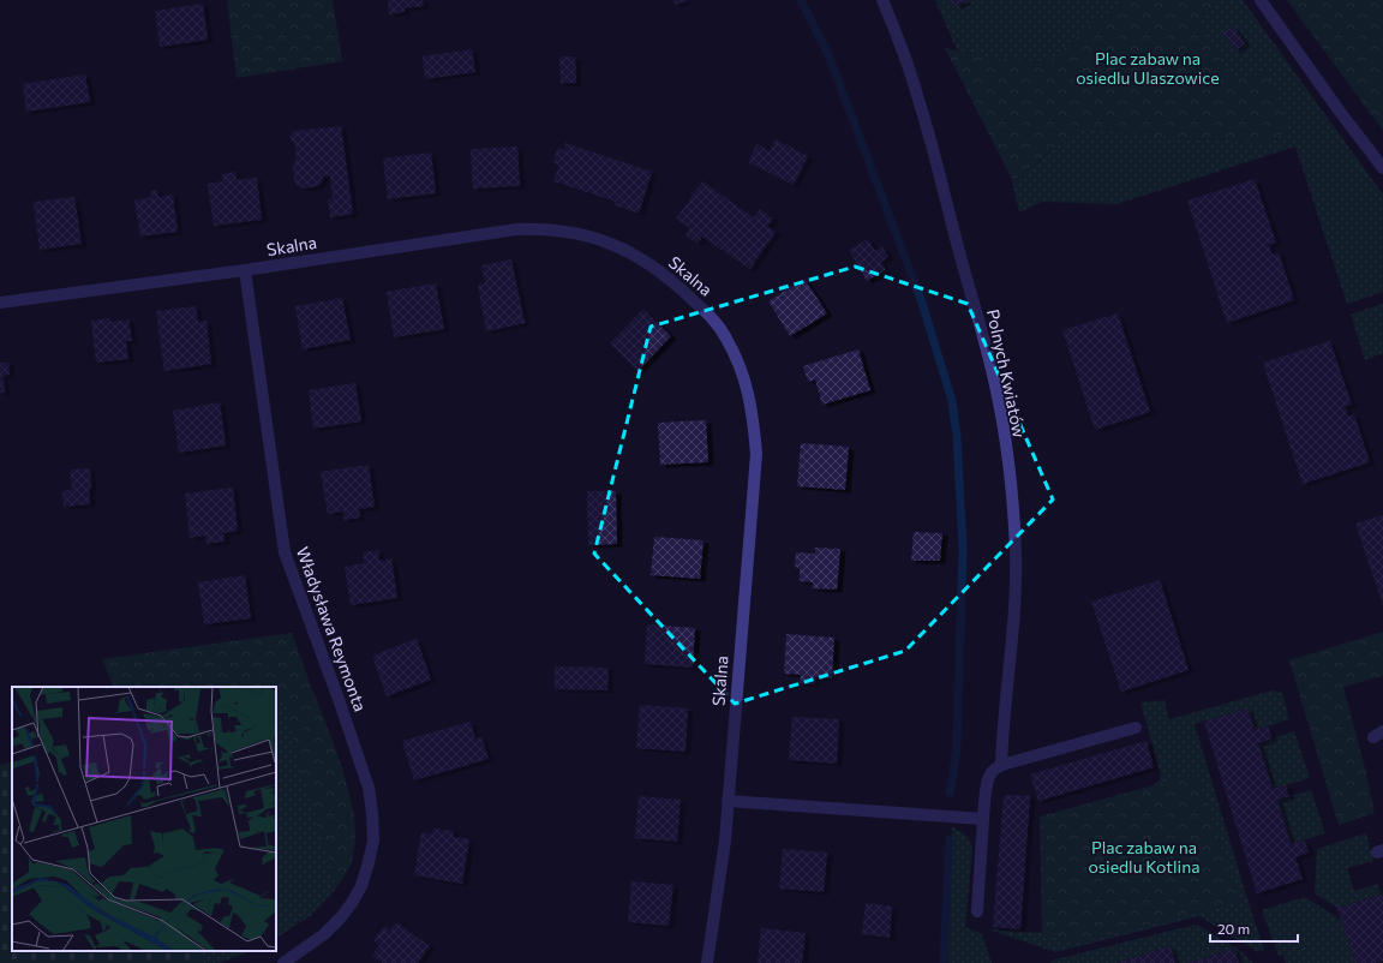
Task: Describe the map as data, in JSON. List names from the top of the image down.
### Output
{
  "streets": {
    "street": ["Skalna", "Polnych Kwiatów", "Władysława Reymonta"]
  },
  "crossings": [
    ["Skalna", "Władysława Reymonta"]
  ],
  "parks": ["Plac zabaw na osiedlu Ulaszowice", "Plac zabaw na osiedlu Kotlina"],
  "scale_bar": "20 m"
}
